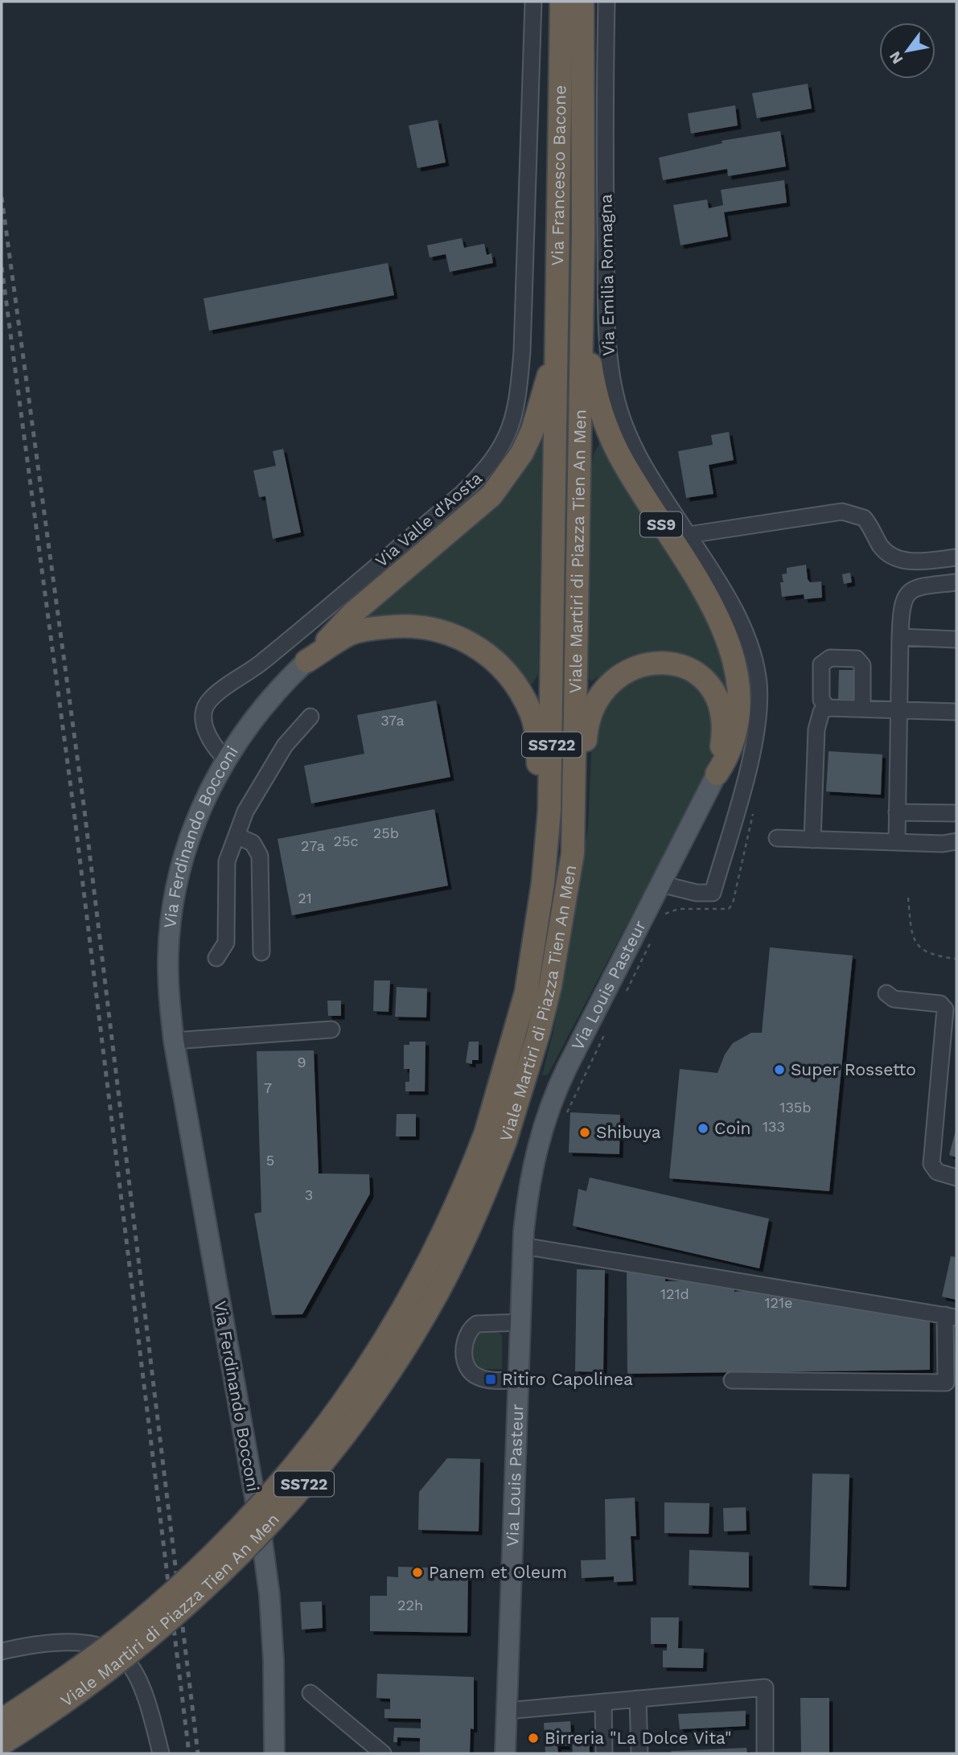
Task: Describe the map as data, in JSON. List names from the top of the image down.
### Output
{
  "streets": {
    "highway": [
      "Via Francesco Bacone",
      "SS9",
      "Viale Martiri di Piazza Tien An Men",
      "SS722",
      "Via Louis Pasteur"
    ],
    "main road": ["Via Ferdinando Bocconi"],
    "street": ["Via Emilia Romagna", "Via Valle d'Aosta"]
  },
  "crossings": [
    ["Via Francesco Bacone", "Viale Martiri di Piazza Tien An Men"],
    ["Via Francesco Bacone", "Via Louis Pasteur"],
    ["Via Emilia Romagna", "Via Louis Pasteur"],
    ["Via Valle d'Aosta", "Via Ferdinando Bocconi"],
    ["Viale Martiri di Piazza Tien An Men", "SS722"],
    ["Viale Martiri di Piazza Tien An Men", "Via Louis Pasteur"],
    ["SS722", "Via Louis Pasteur"]
  ],
  "places": {
    "other": [
      "Super Rossetto",
      "Coin",
      "Shibuya",
      "Panem et Oleum",
      "Birreria \"La Dolce Vita\""
    ],
    "transit": ["Ritiro Capolinea"]
  },
  "house_numbers": [
    "37a",
    "25b",
    "25c",
    "27a",
    "21",
    "9",
    "7",
    "135b",
    "133",
    "5",
    "3",
    "121d",
    "121e",
    "22h"
  ],
  "north": "bottom left"
}
